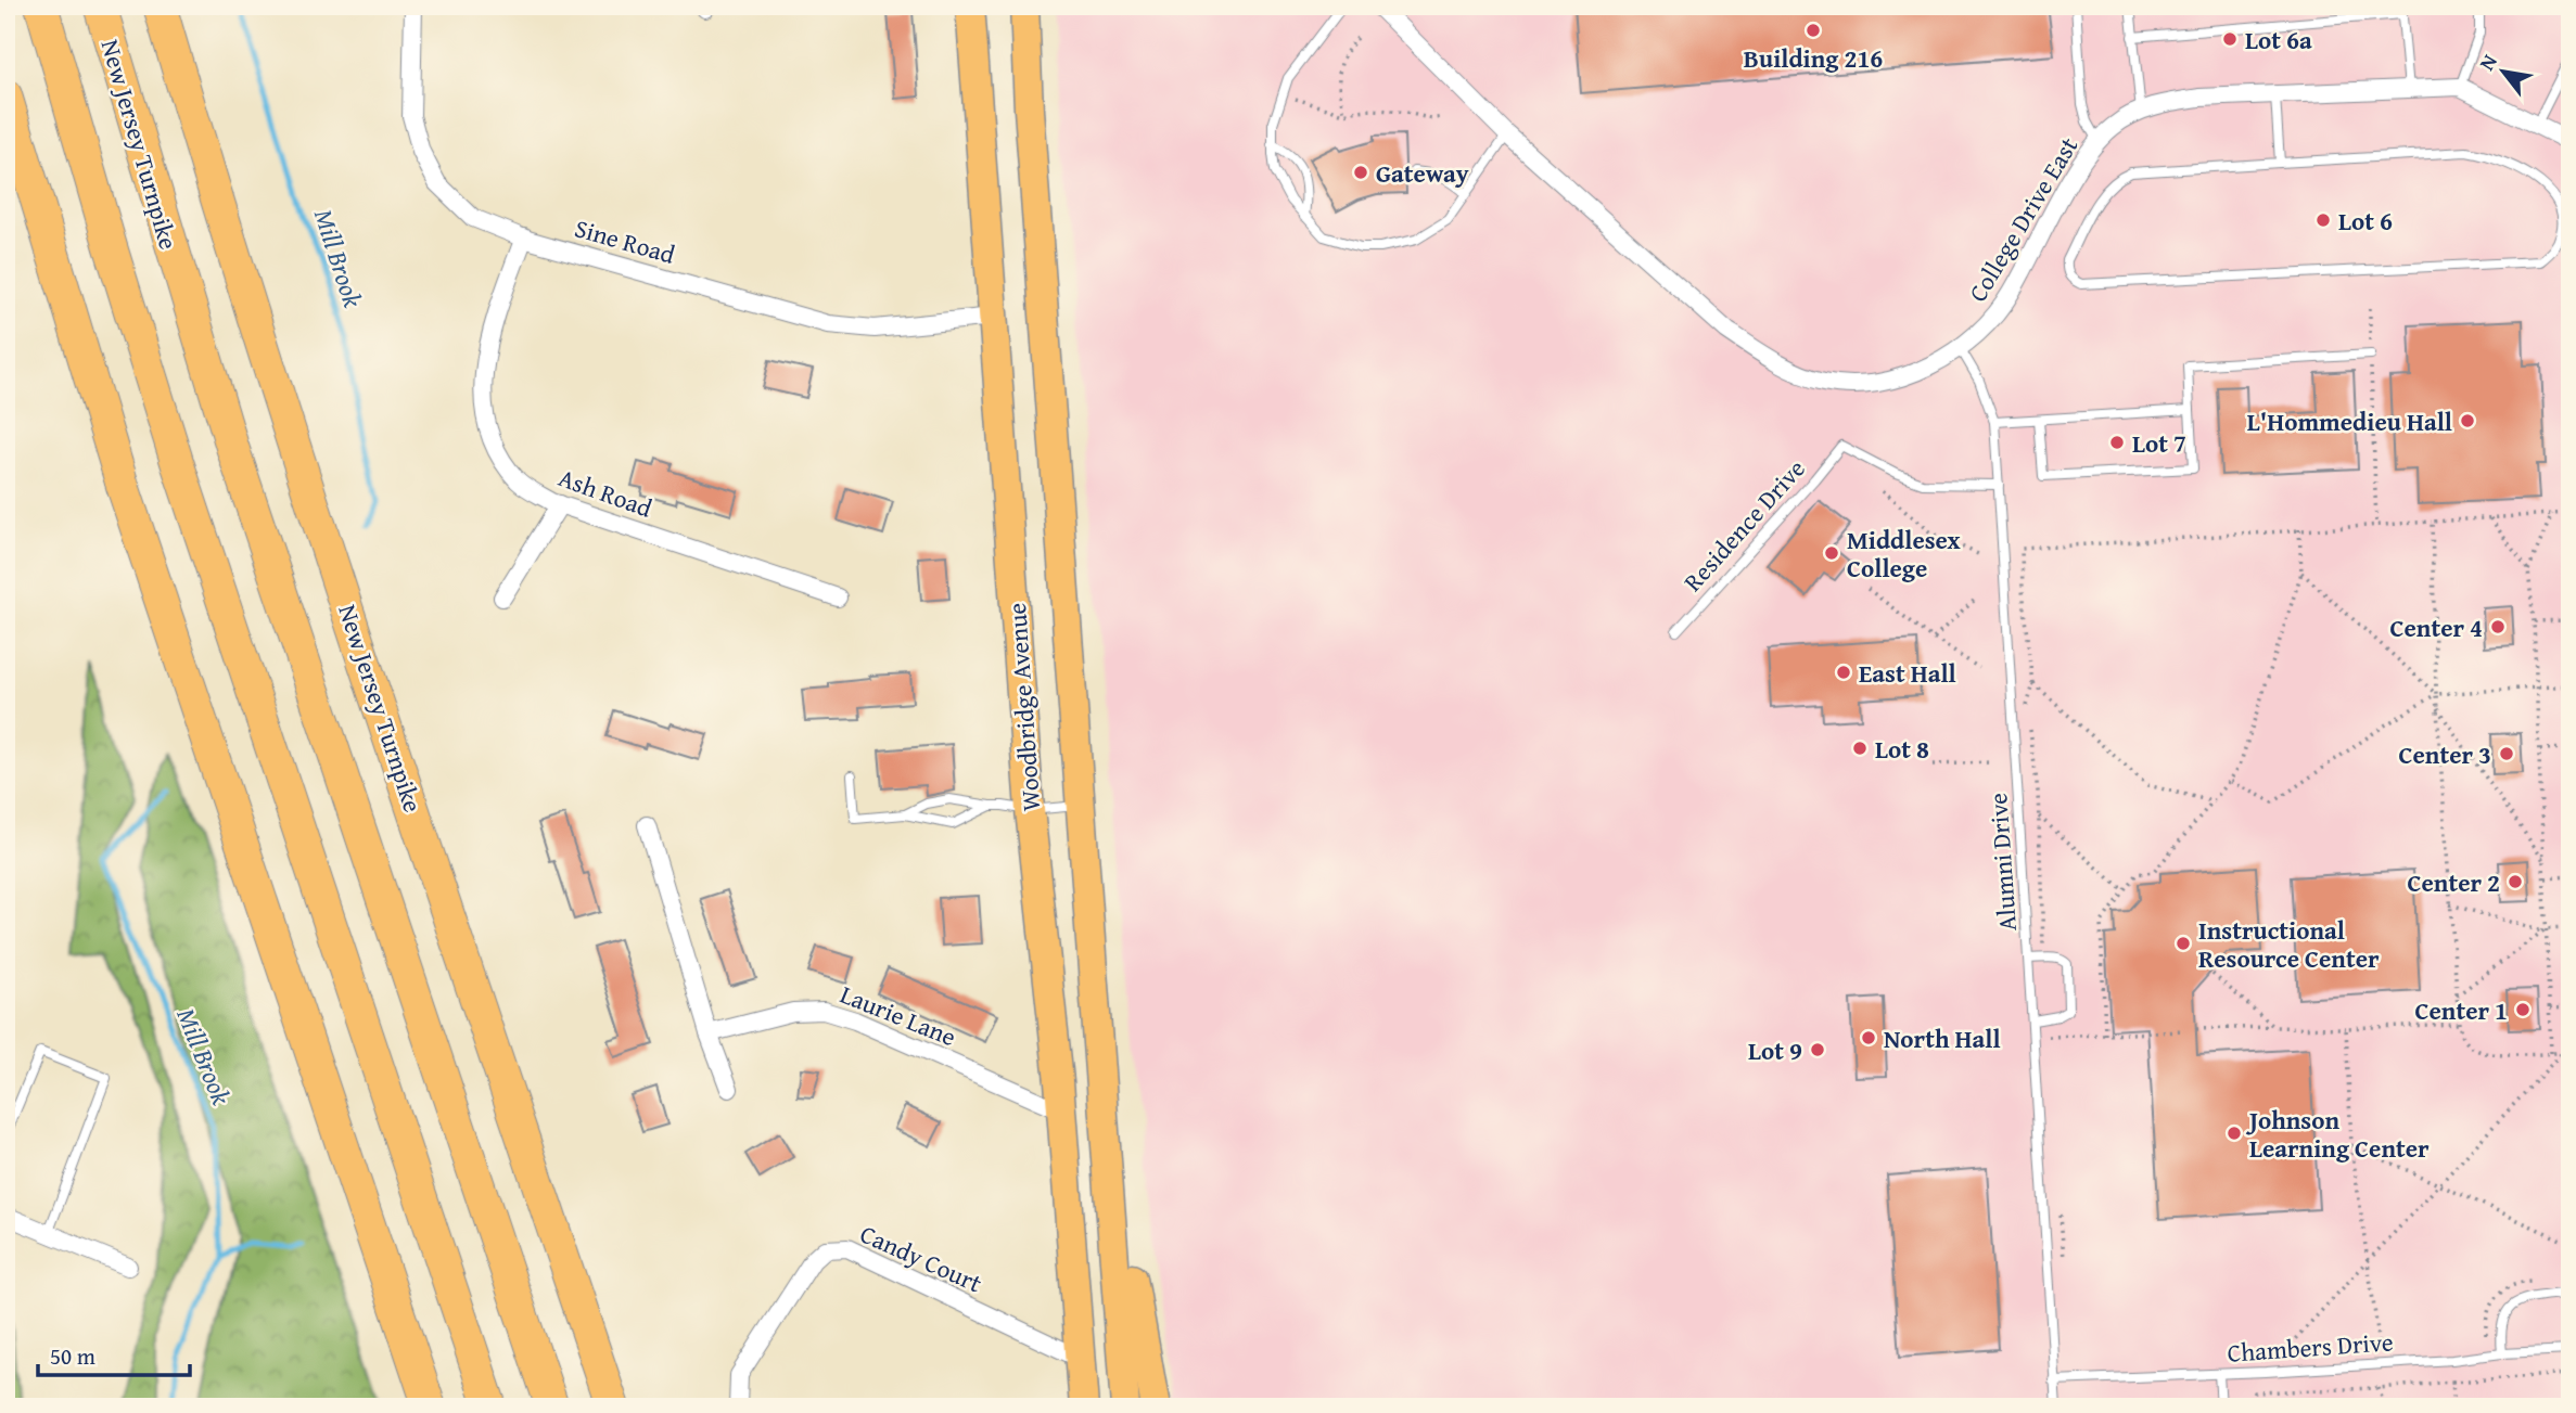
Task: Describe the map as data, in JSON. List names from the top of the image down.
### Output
{
  "streets": {
    "highway": ["New Jersey Turnpike"],
    "main road": ["Woodbridge Avenue"],
    "street": [
      "College Drive East",
      "Sine Road",
      "Ash Road",
      "Laurie Lane",
      "Candy Court"
    ],
    "lane": ["Residence Drive", "Alumni Drive", "Chambers Drive"]
  },
  "crossings": [
    ["College Drive East", "Alumni Drive"],
    ["Sine Road", "Ash Road"],
    ["Sine Road", "Woodbridge Avenue"],
    ["Residence Drive", "Alumni Drive"],
    ["Woodbridge Avenue", "Laurie Lane"],
    ["Woodbridge Avenue", "Candy Court"],
    ["Alumni Drive", "Chambers Drive"]
  ],
  "water": ["Mill Brook"],
  "places": [
    "Building 216",
    "Lot 6a",
    "Gateway",
    "Lot 6",
    "L'Hommedieu Hall",
    "Lot 7",
    "Middlesex College",
    "Center 4",
    "East Hall",
    "Lot 8",
    "Center 3",
    "Center 2",
    "Instructional Resource Center",
    "Center 1",
    "North Hall",
    "Lot 9",
    "Johnson Learning Center"
  ],
  "scale_bar": "50 m",
  "north": "top left"
}
